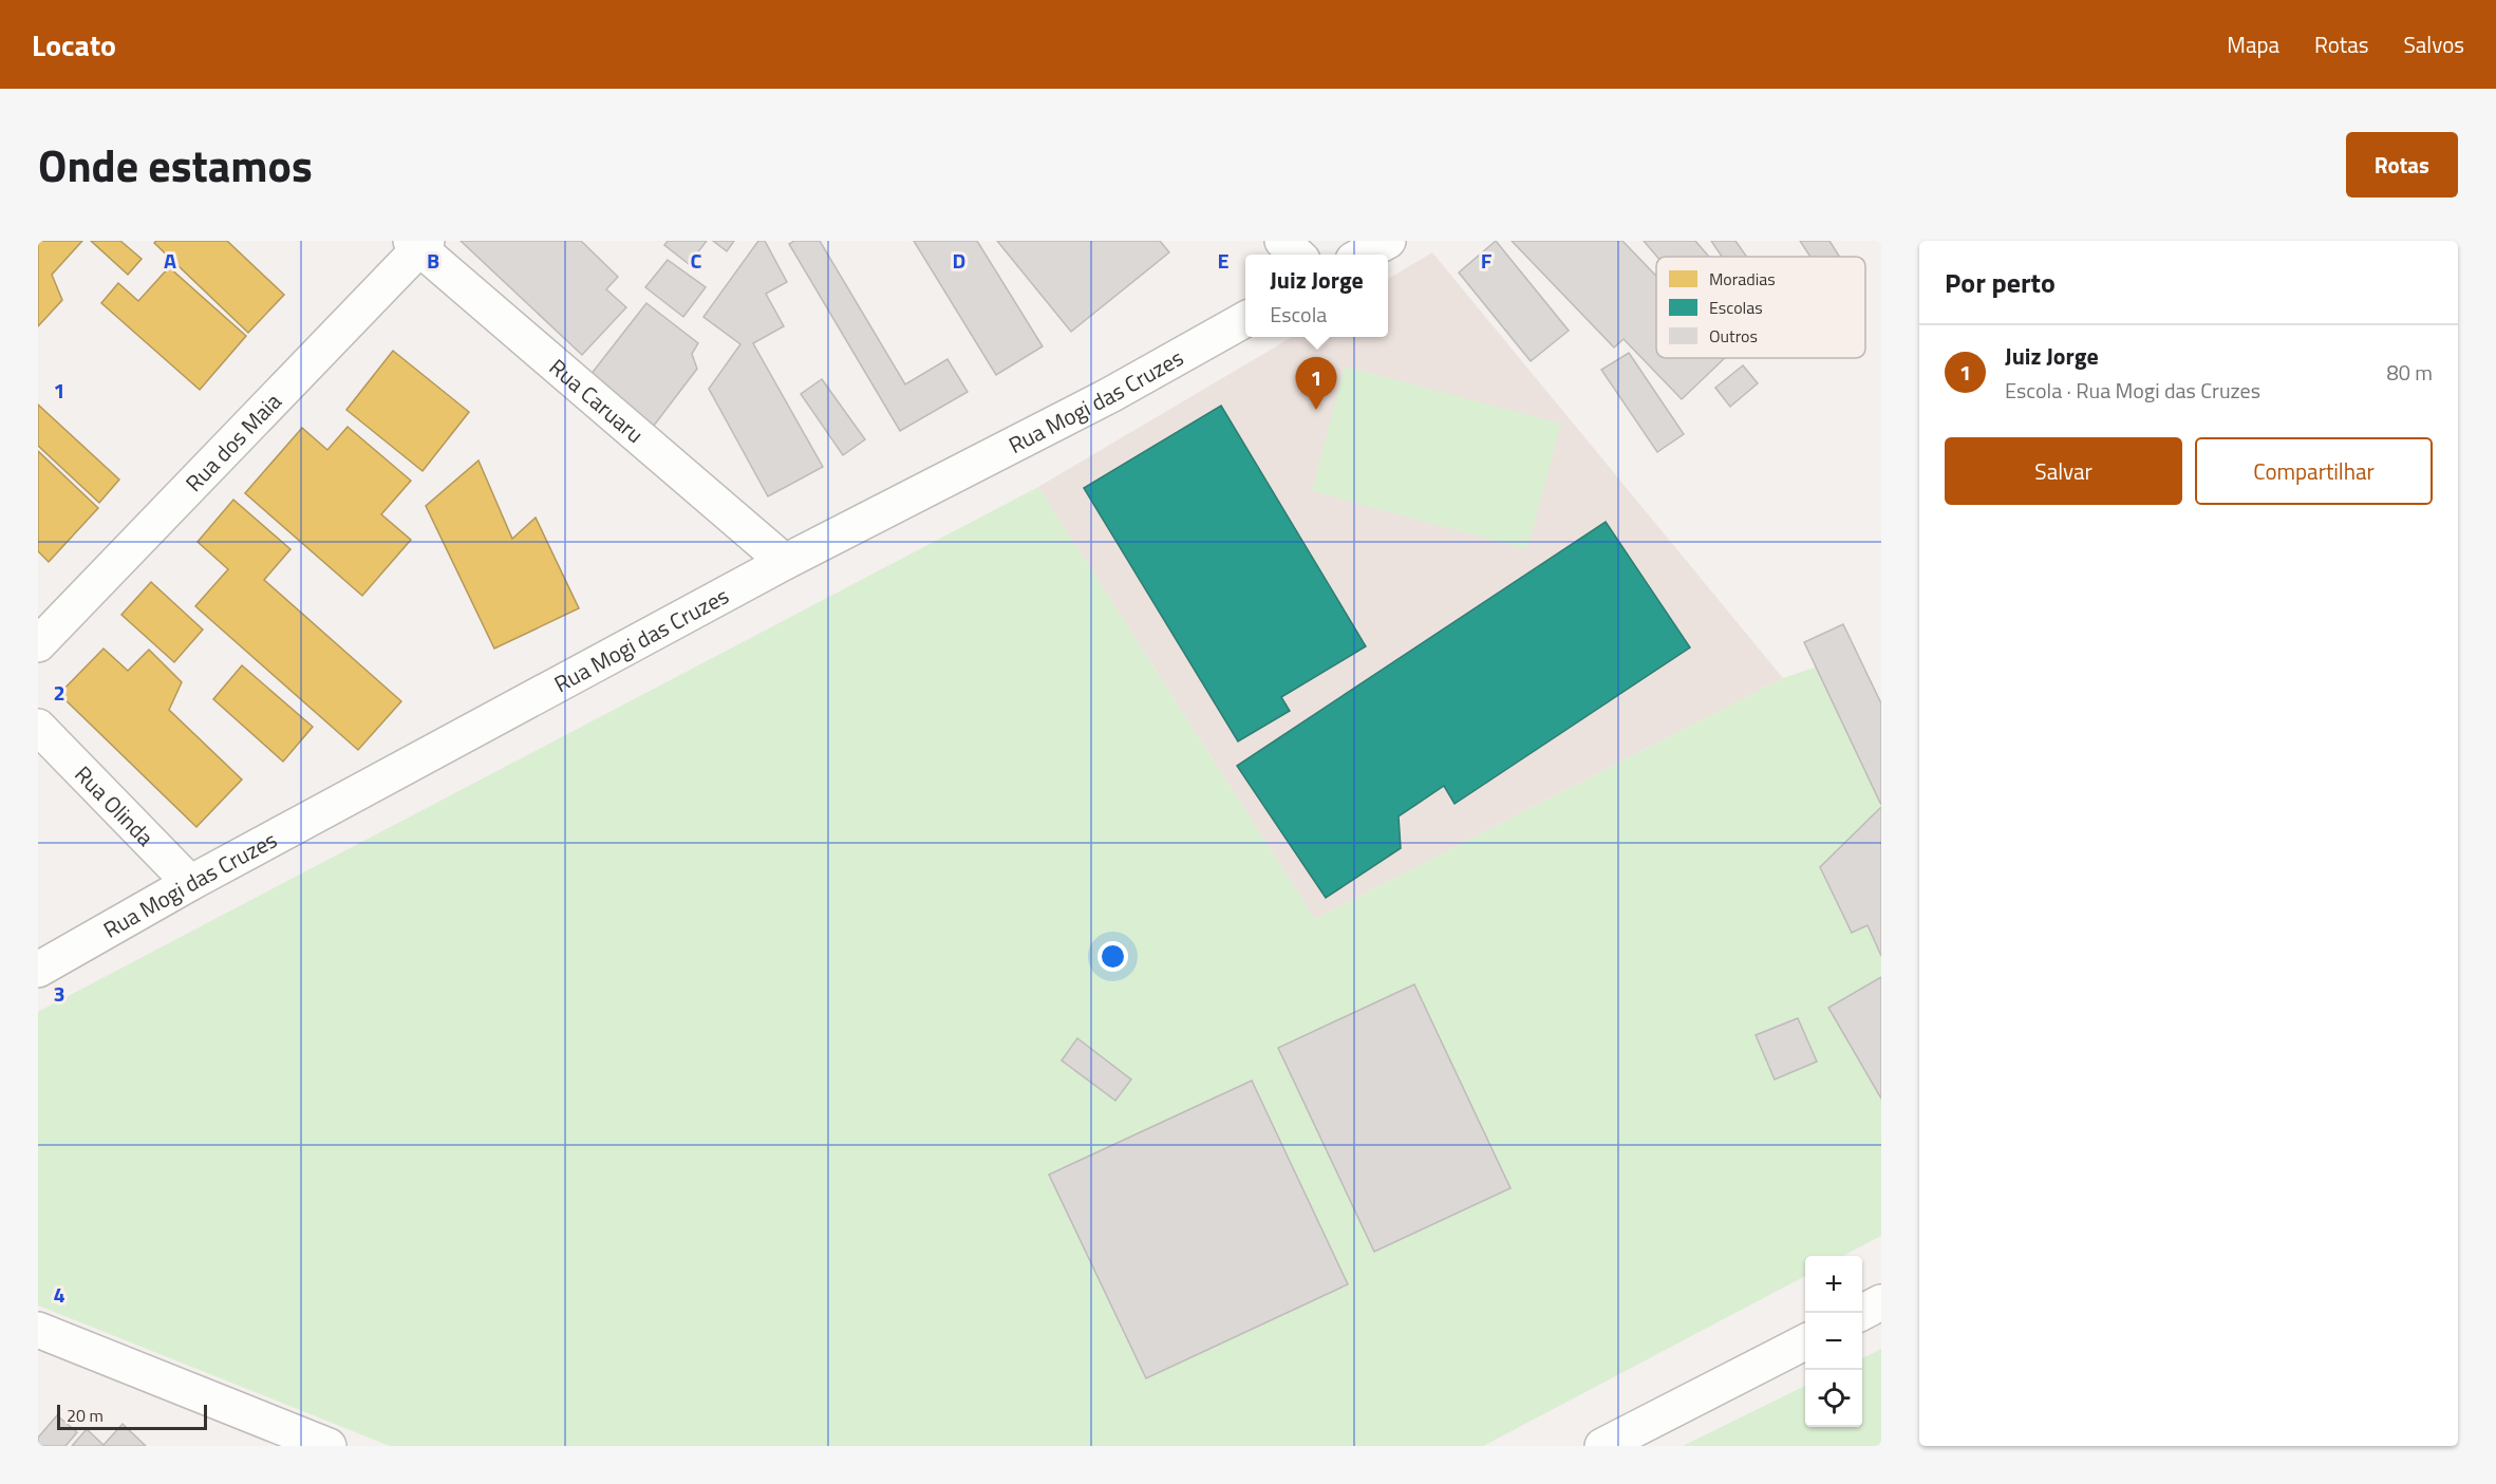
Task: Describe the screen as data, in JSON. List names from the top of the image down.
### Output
{
  "streets": {
    "street": [
      "Rua Mogi das Cruzes",
      "Rua Caruaru",
      "Rua dos Maia",
      "Rua Olinda"
    ]
  },
  "crossings": [
    ["Rua Mogi das Cruzes", "Rua Caruaru"],
    ["Rua Mogi das Cruzes", "Rua Olinda"],
    ["Rua Caruaru", "Rua dos Maia"]
  ],
  "legend": ["Moradias", "Escolas", "Outros"],
  "scale_bar": "20 m",
  "page": {
    "header": "Locato",
    "nav": ["Mapa", "Rotas", "Salvos"],
    "title": "Onde estamos",
    "buttons": [
      "Rotas",
      ["Salvar", "Compartilhar"]
    ],
    "heading": "Por perto",
    "popup": ["Juiz Jorge", "Escola"],
    "list": [
      {
        "mark": "1",
        "name": "Juiz Jorge",
        "note": "Escola · Rua Mogi das Cruzes",
        "value": "80 m"
      }
    ],
    "pins": "1",
    "map_buttons": ["+", "−"],
    "scale": "20 m"
  },
  "grid": {
    "columns": [
      "A",
      "B",
      "C",
      "D",
      "E",
      "F"
    ],
    "rows": [
      "1",
      "2",
      "3",
      "4"
    ]
  }
}
